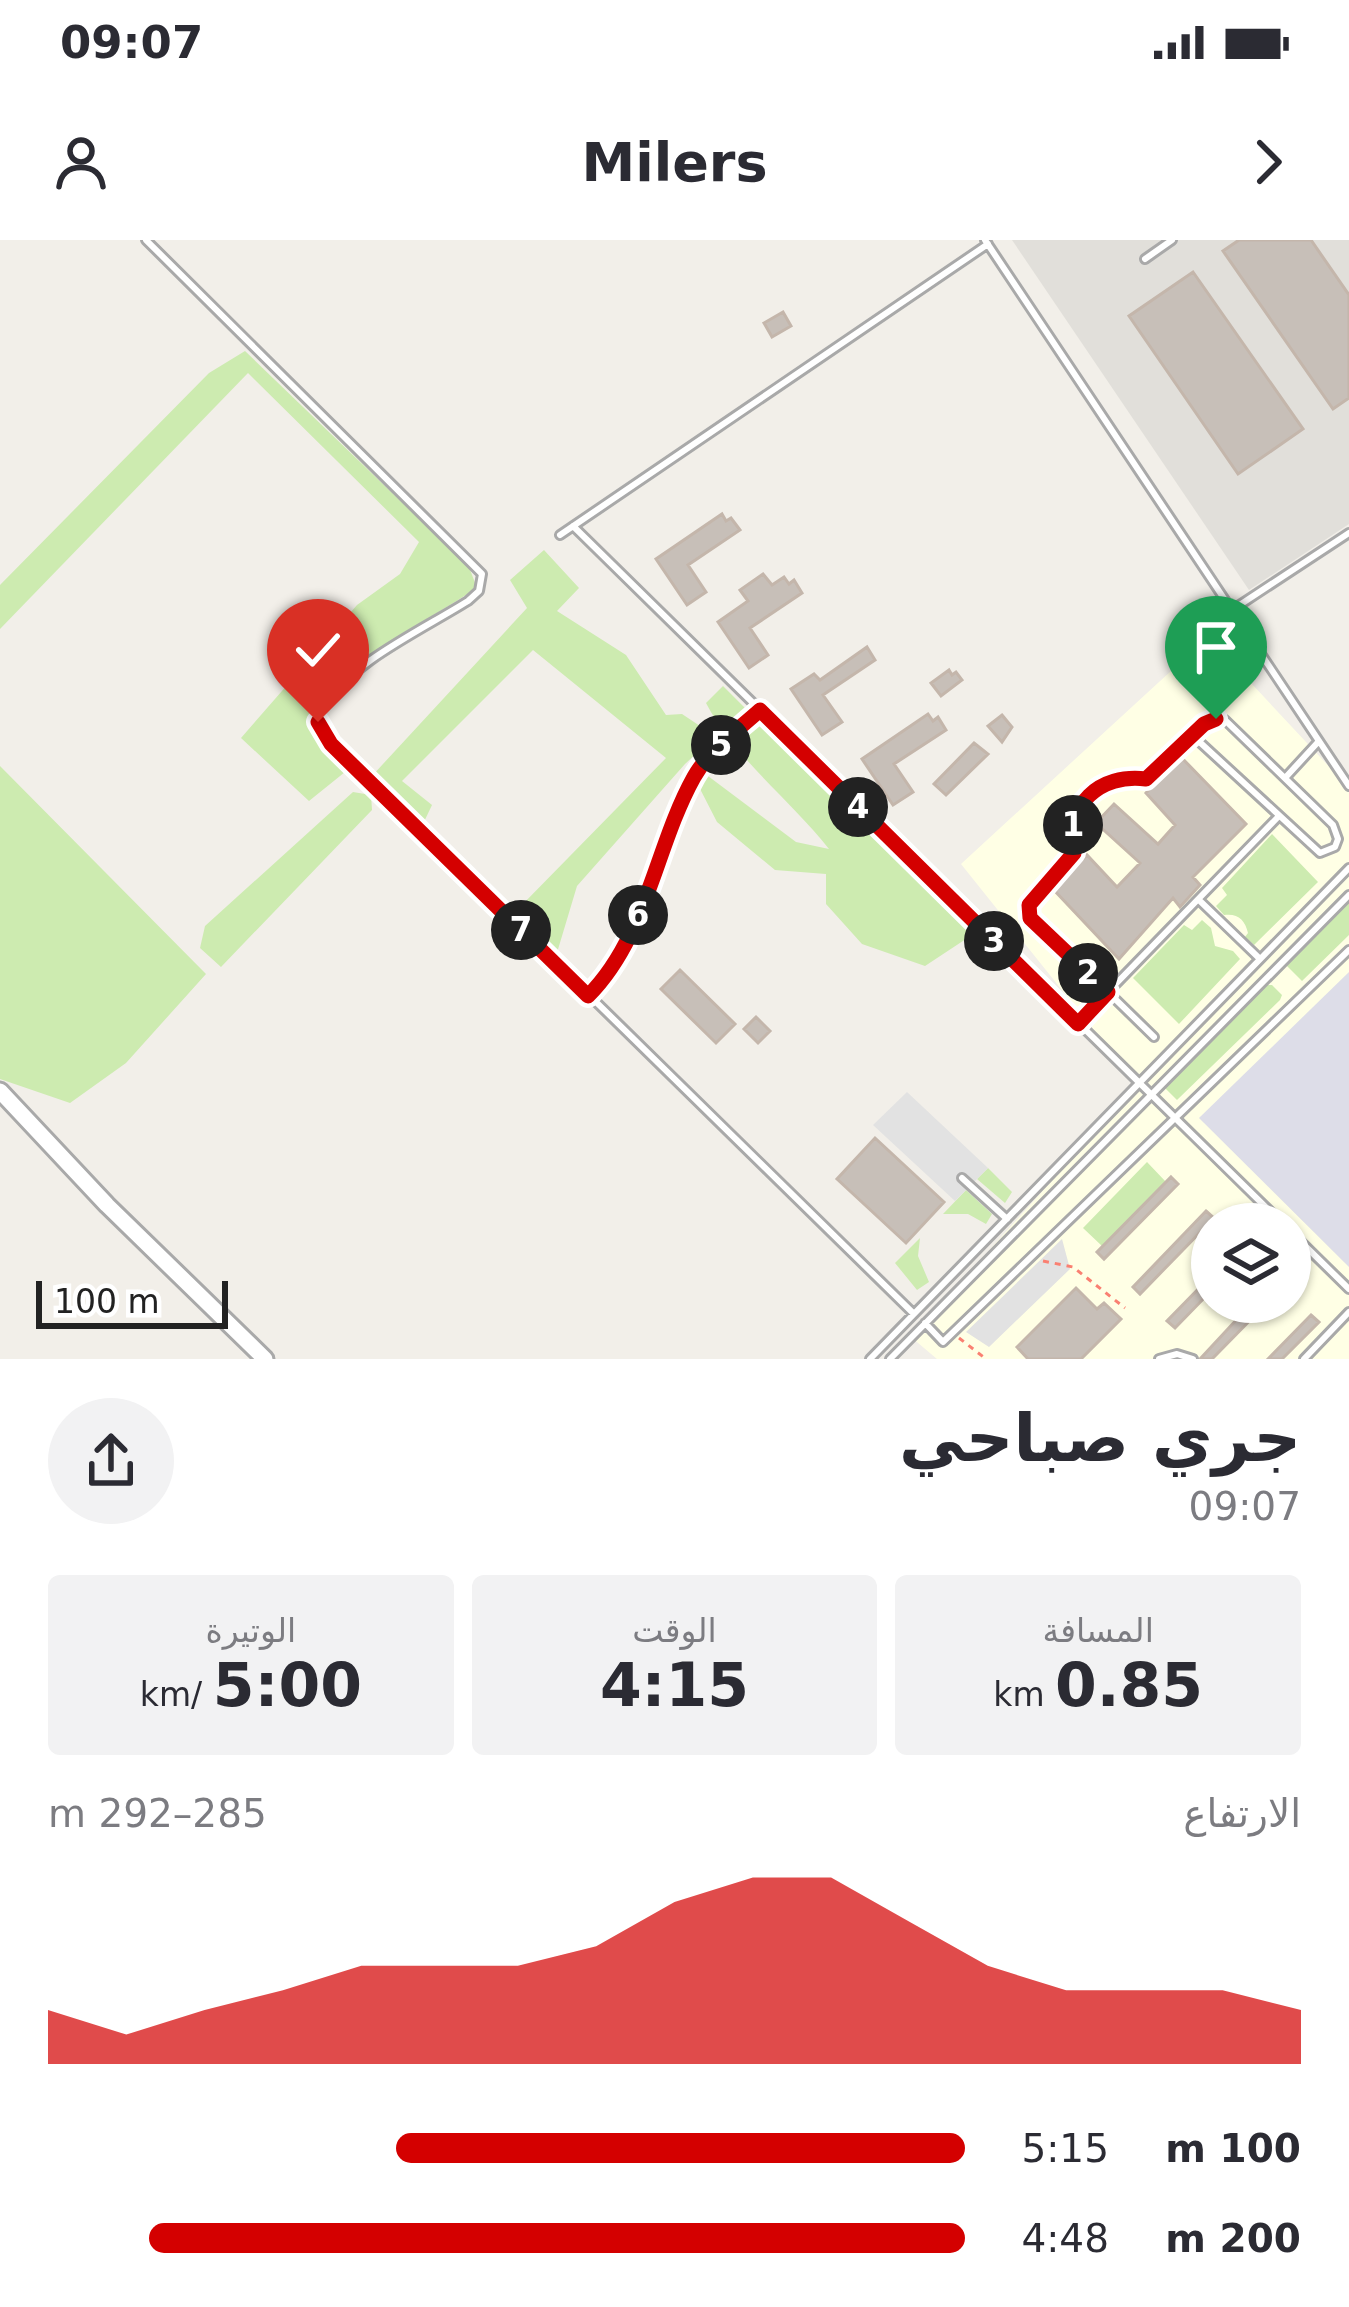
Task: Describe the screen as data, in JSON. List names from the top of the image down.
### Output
{
  "scale_bar": "100 m",
  "page": {
    "status": "09:07",
    "header": "Milers",
    "pins": [
      "5",
      "4",
      "1",
      "6",
      "7",
      "3",
      "2"
    ],
    "scale": "100 m",
    "heading": ["جري صباحي", "09:07"],
    "stats": [
      ["المسافة", "0.85 km"],
      ["الوقت", "4:15"],
      ["الوتيرة", "5:00 /km"]
    ],
    "chart": ["الارتفاع", "285–292 m"],
    "list": [
      {
        "name": "100 m",
        "note": "5:15"
      },
      {
        "name": "200 m",
        "note": "4:48"
      }
    ]
  }
}
